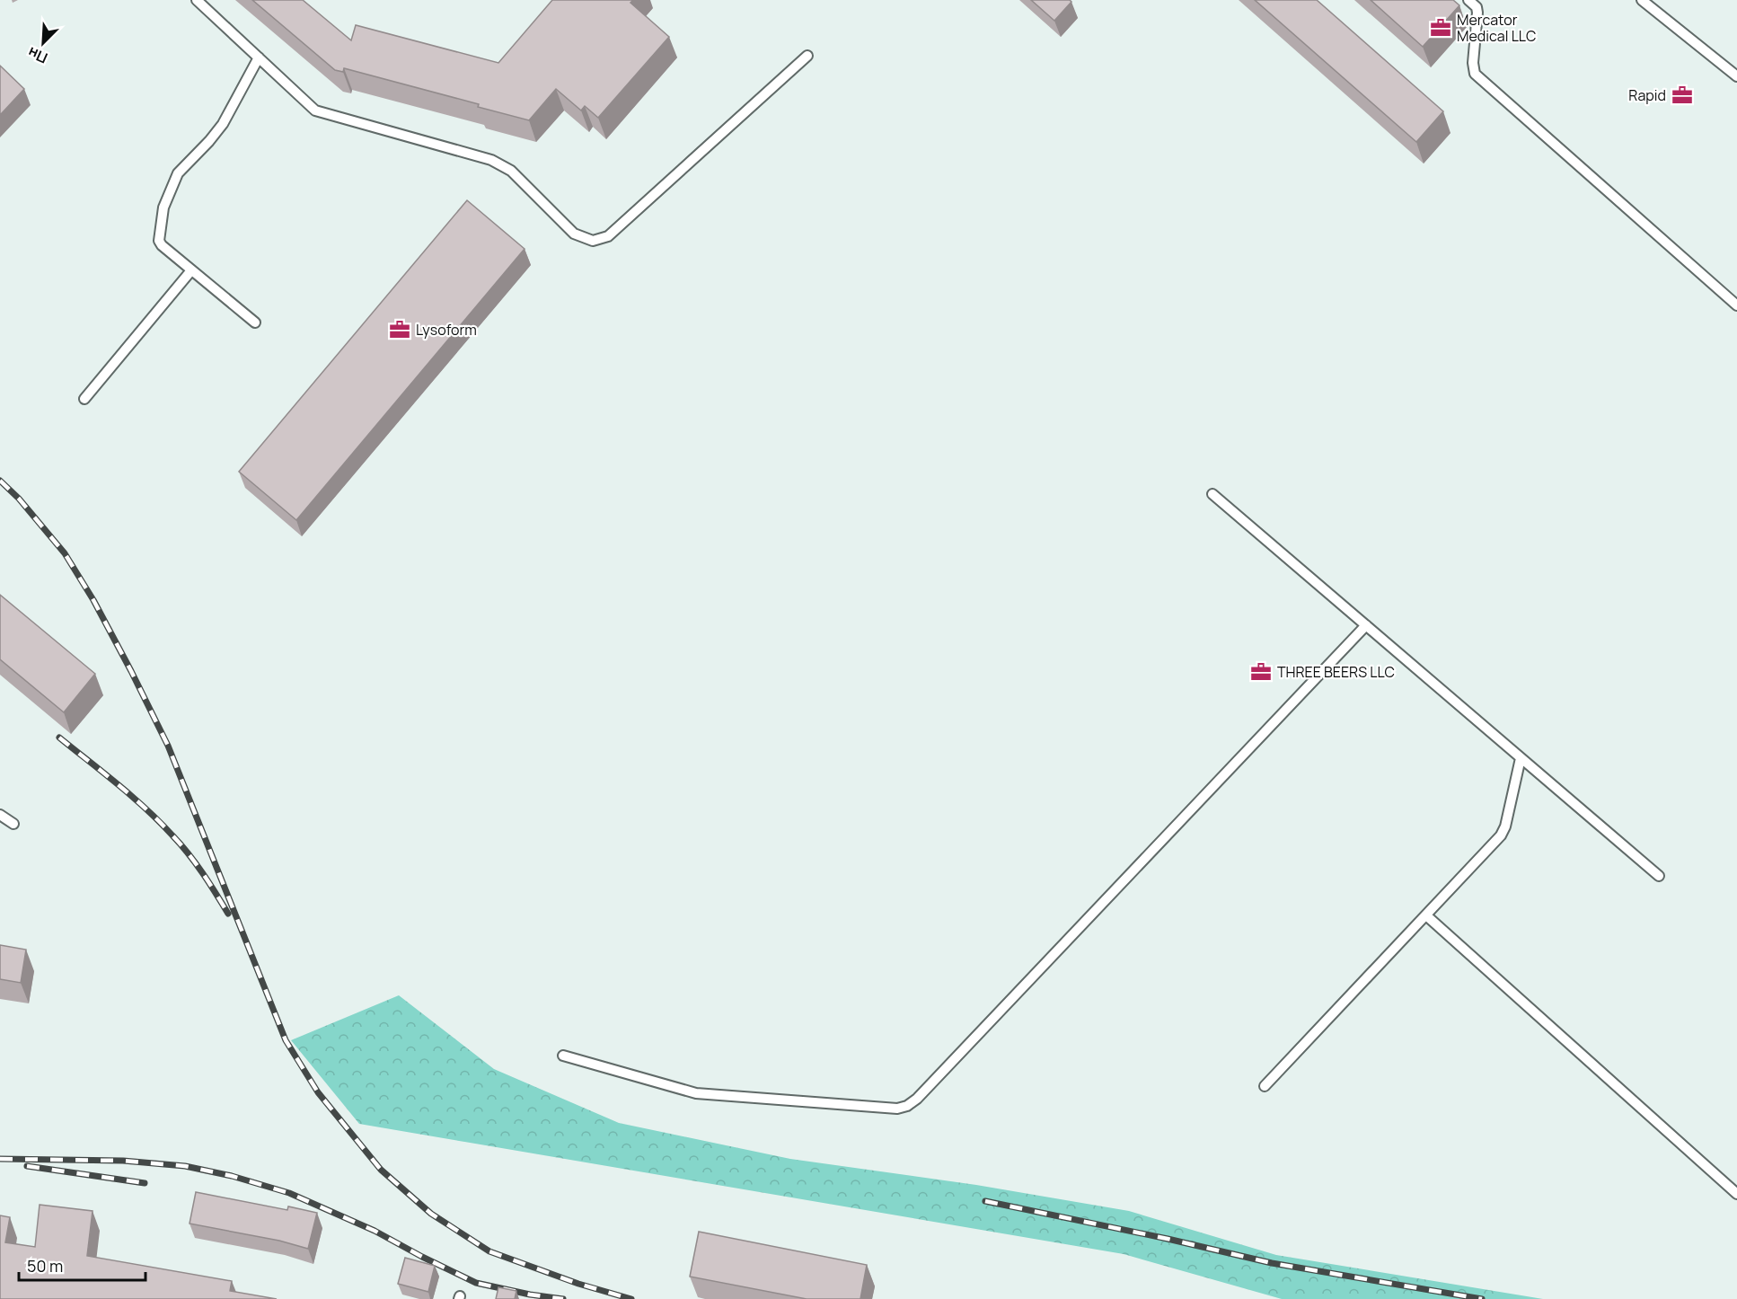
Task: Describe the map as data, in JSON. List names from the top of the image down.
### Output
{
  "places": {
    "office": [
      "Mercator Medical LLC",
      "Rapid",
      "Lysoform",
      "THREE BEERS LLC"
    ]
  },
  "scale_bar": "50 m",
  "north": "bottom left"
}
